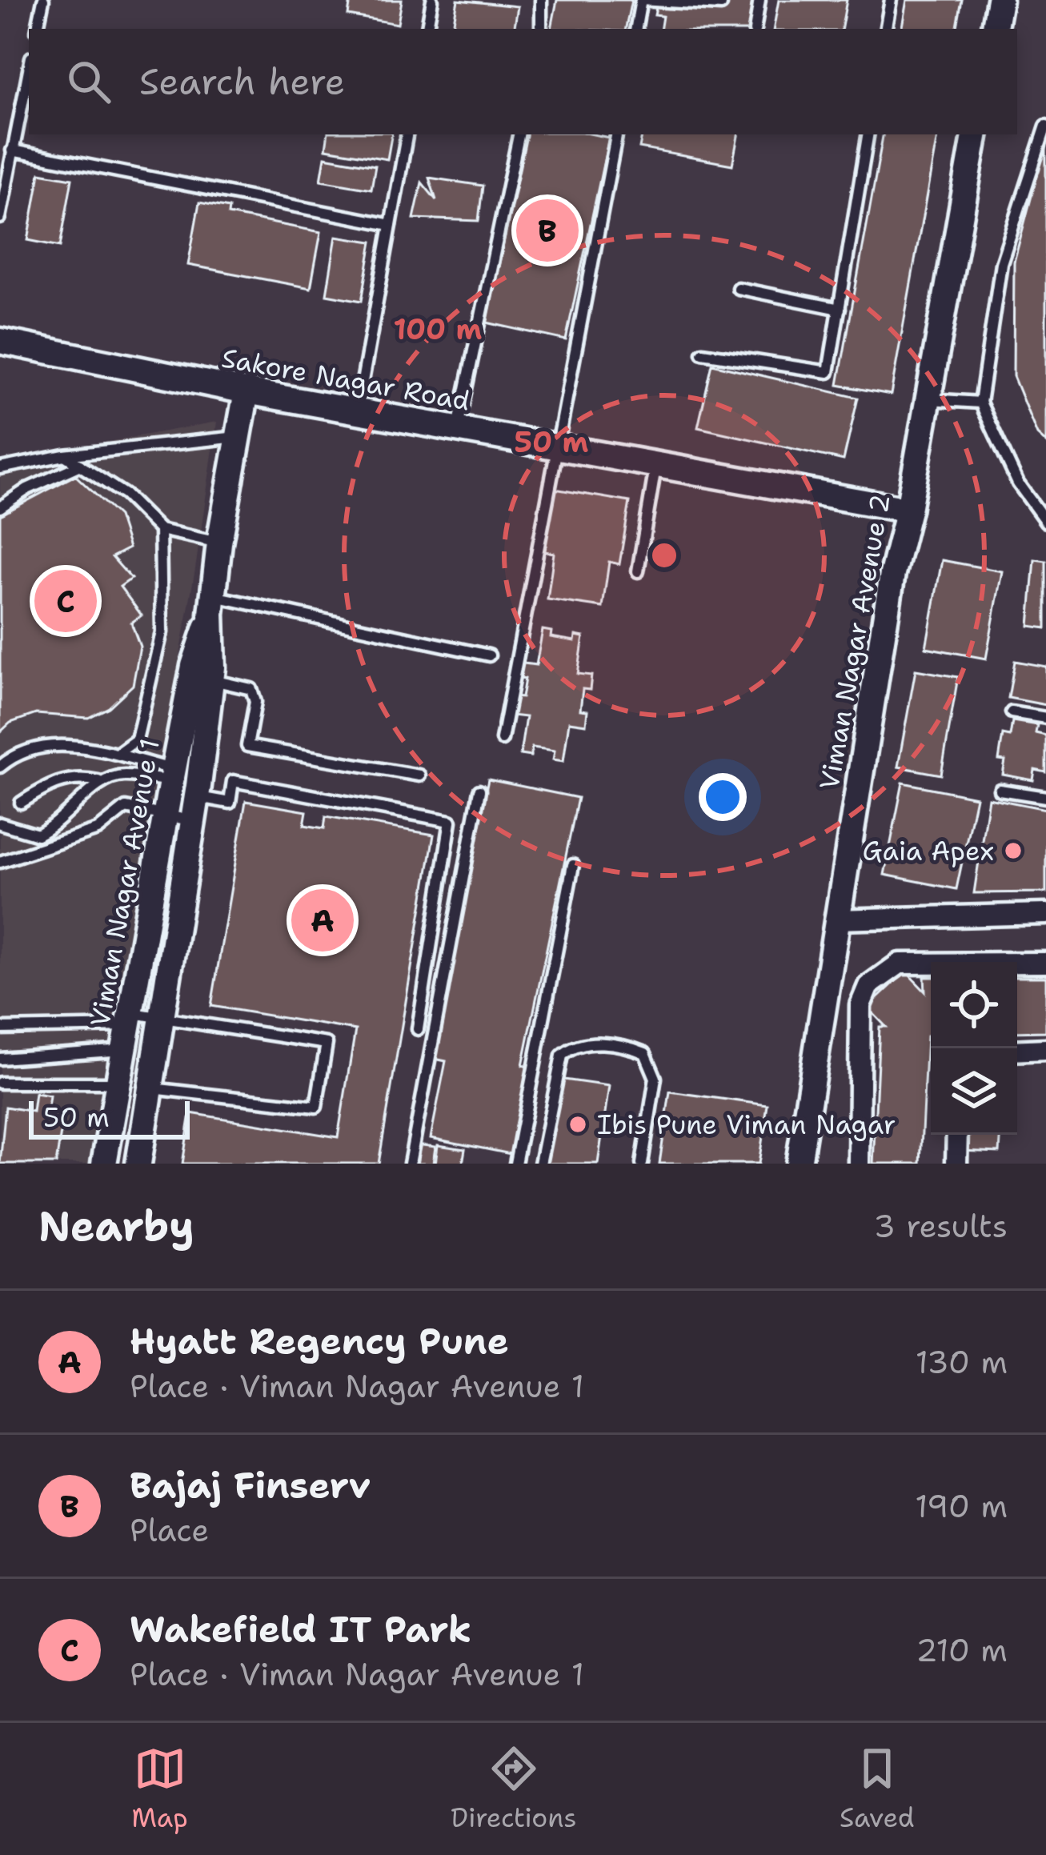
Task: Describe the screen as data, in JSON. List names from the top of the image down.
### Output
{
  "streets": {
    "street": ["Sakore Nagar Road", "Viman Nagar Avenue 2", "Viman Nagar Avenue 1"]
  },
  "crossings": [
    ["Sakore Nagar Road", "Viman Nagar Avenue 2"],
    ["Sakore Nagar Road", "Viman Nagar Avenue 1"]
  ],
  "places": ["Gaia Apex", "Ibis Pune Viman Nagar"],
  "scale_bar": "50 m",
  "page": {
    "search": "Search here",
    "pins": ["B", "C", "A"],
    "scale": "50 m",
    "heading": ["Nearby", "3 results"],
    "list": [
      {
        "mark": "A",
        "name": "Hyatt Regency Pune",
        "note": "Place · Viman Nagar Avenue 1",
        "value": "130 m"
      },
      {
        "mark": "B",
        "name": "Bajaj Finserv",
        "note": "Place",
        "value": "190 m"
      },
      {
        "mark": "C",
        "name": "Wakefield IT Park",
        "note": "Place · Viman Nagar Avenue 1",
        "value": "210 m"
      }
    ],
    "nav": ["Map", "Directions", "Saved"]
  },
  "rings": ["100 m", "50 m"]
}
